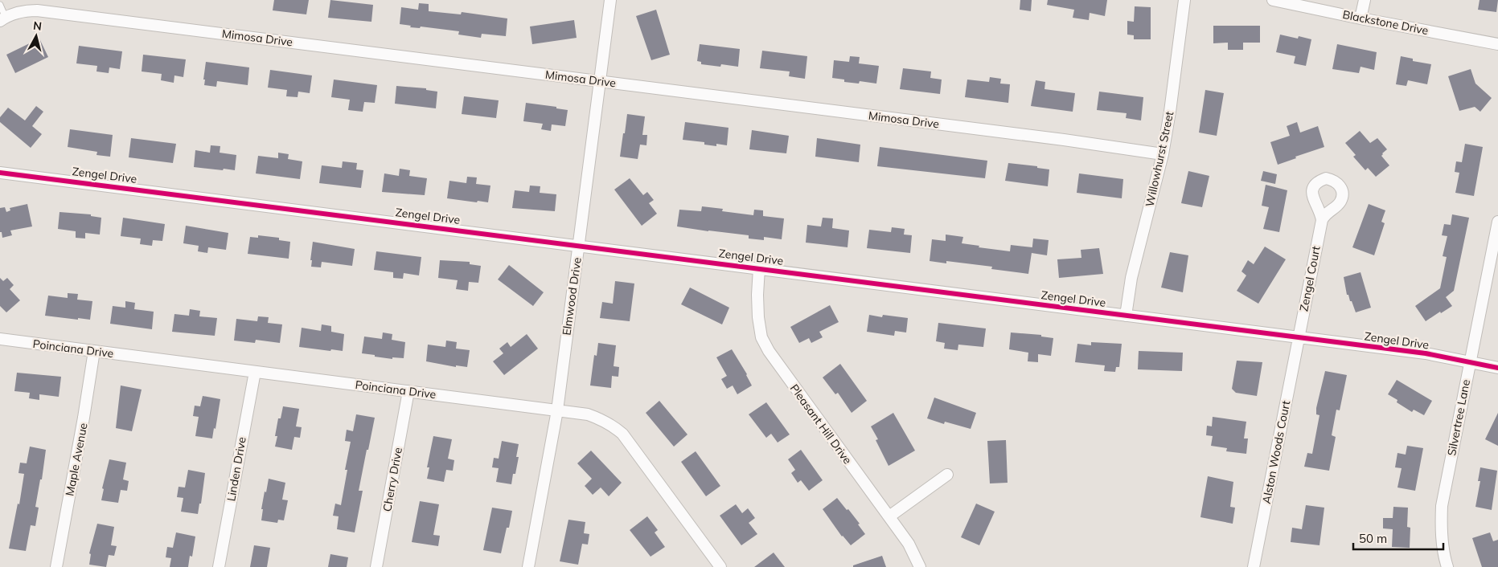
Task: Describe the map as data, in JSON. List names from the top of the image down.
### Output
{
  "streets": {
    "street": [
      "Blackstone Drive",
      "Mimosa Drive",
      "Willowhurst Street",
      "Zengel Drive",
      "Zengel Court",
      "Elmwood Drive",
      "Poinciana Drive",
      "Silvertree Lane",
      "Pleasant Hill Drive",
      "Alston Woods Court",
      "Maple Avenue",
      "Linden Drive",
      "Cherry Drive"
    ]
  },
  "crossings": [
    ["Mimosa Drive", "Willowhurst Street"],
    ["Mimosa Drive", "Elmwood Drive"],
    ["Willowhurst Street", "Zengel Drive"],
    ["Zengel Drive", "Zengel Court"],
    ["Zengel Drive", "Elmwood Drive"],
    ["Zengel Drive", "Silvertree Lane"],
    ["Zengel Drive", "Pleasant Hill Drive"],
    ["Zengel Drive", "Alston Woods Court"],
    ["Zengel Court", "Alston Woods Court"],
    ["Elmwood Drive", "Poinciana Drive"],
    ["Poinciana Drive", "Maple Avenue"],
    ["Poinciana Drive", "Linden Drive"],
    ["Poinciana Drive", "Cherry Drive"]
  ],
  "scale_bar": "50 m",
  "north": "top"
}
